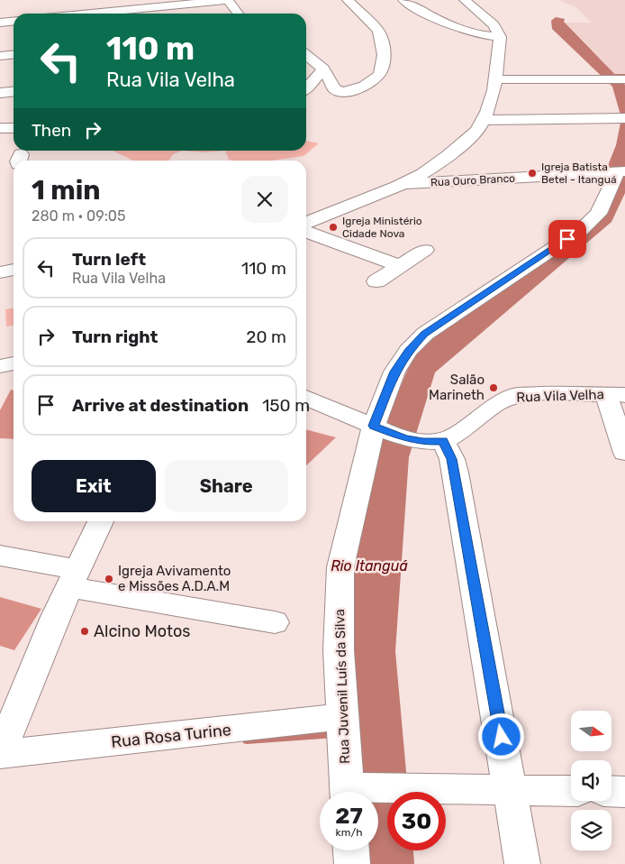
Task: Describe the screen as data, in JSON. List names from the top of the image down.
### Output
{
  "streets": {
    "street": [
      "Rua Ouro Branco",
      "Rua Vila Velha",
      "Rua Juvenil Luís da Silva",
      "Rua Rosa Turine"
    ]
  },
  "crossings": [
    ["Rua Ouro Branco", "Rua Juvenil Luís da Silva"],
    ["Rua Vila Velha", "Rua Juvenil Luís da Silva"],
    ["Rua Juvenil Luís da Silva", "Rua Rosa Turine"]
  ],
  "water": ["Rio Itanguá"],
  "places": [
    "Igreja Batista Betel - Itanguá",
    "Igreja Ministério Cidade Nova",
    "Salão Marineth",
    "Igreja Avivamento e Missões A.D.A.M",
    "Alcino Motos"
  ],
  "north": "right",
  "page": {
    "turn": ["110 m", "Rua Vila Velha"],
    "then": "Then",
    "heading": ["1 min", "280 m · 09:05"],
    "list": [
      {
        "name": "Turn left",
        "note": "Rua Vila Velha",
        "value": "110 m"
      },
      {
        "name": "Turn right",
        "value": "20 m"
      },
      {
        "name": "Arrive at destination",
        "value": "150 m"
      }
    ],
    "buttons": ["Exit", "Share"],
    "speed": "27 km/h",
    "limit": "30"
  }
}
